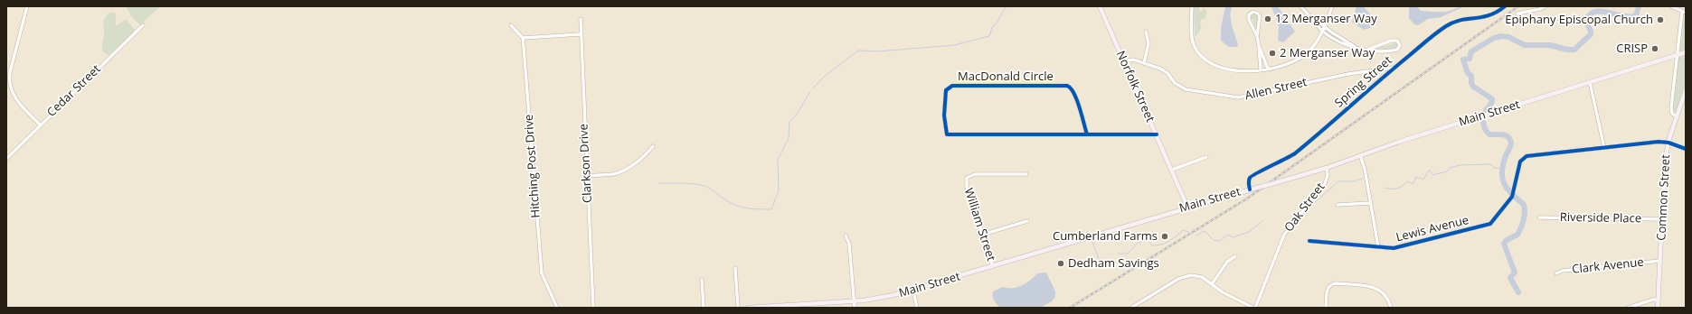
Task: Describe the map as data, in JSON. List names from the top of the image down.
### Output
{
  "streets": {
    "main road": ["Norfolk Street", "Main Street", "Common Street"],
    "street": [
      "MacDonald Circle",
      "Spring Street",
      "Allen Street",
      "Cedar Street",
      "Clarkson Drive",
      "Hitching Post Drive",
      "Oak Street",
      "Riverside Place",
      "William Street",
      "Lewis Avenue",
      "Clark Avenue"
    ]
  },
  "crossings": [
    ["MacDonald Circle", "Norfolk Street"],
    ["Spring Street", "Allen Street"],
    ["Spring Street", "Main Street"],
    ["Norfolk Street", "Allen Street"],
    ["Norfolk Street", "Main Street"],
    ["Main Street", "Oak Street"],
    ["Main Street", "William Street"],
    ["Common Street", "Riverside Place"],
    ["Common Street", "Lewis Avenue"],
    ["Common Street", "Clark Avenue"]
  ],
  "places": [
    "12 Merganser Way",
    "Epiphany Episcopal Church",
    "CRISP",
    "2 Merganser Way",
    "Cumberland Farms",
    "Dedham Savings"
  ]
}
